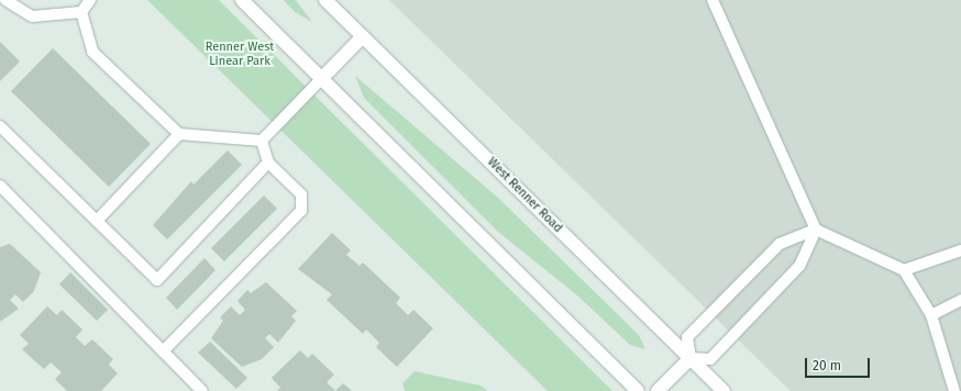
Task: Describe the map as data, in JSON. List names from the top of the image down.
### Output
{
  "streets": {
    "main road": ["West Renner Road"]
  },
  "parks": ["Renner West Linear Park"],
  "scale_bar": "20 m"
}
